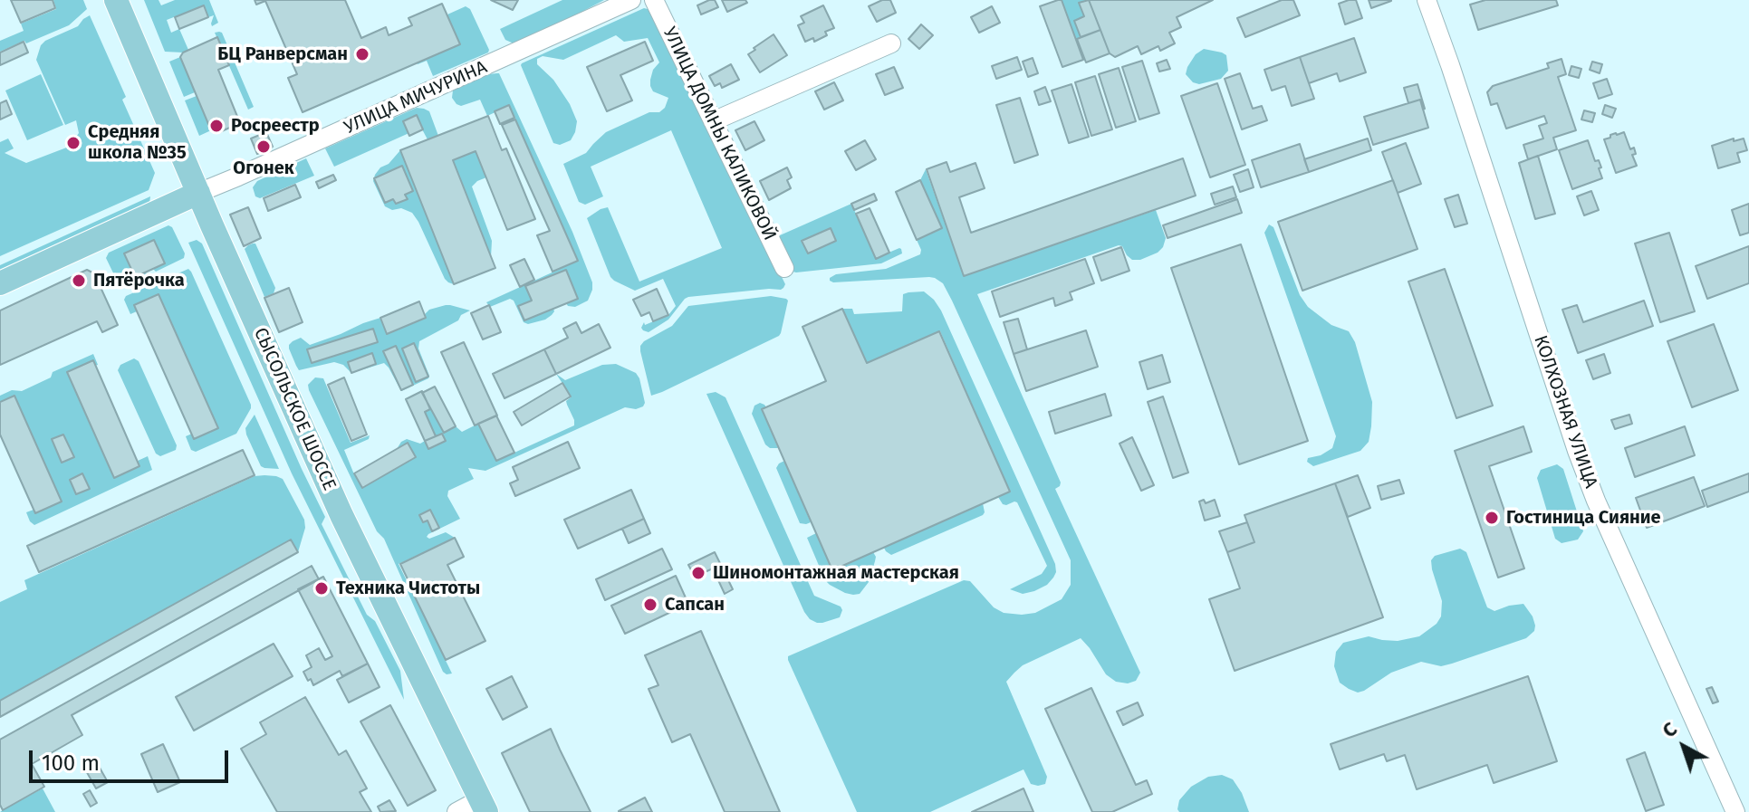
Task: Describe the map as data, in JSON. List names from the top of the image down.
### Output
{
  "streets": {
    "main road": ["СЫСОЛЬСКОЕ ШОССЕ"],
    "street": ["УЛИЦА МИЧУРИНА", "УЛИЦА ДОМНЫ КАЛИКОВОЙ", "КОЛХОЗНАЯ УЛИЦА"]
  },
  "crossings": [
    ["УЛИЦА МИЧУРИНА", "СЫСОЛЬСКОЕ ШОССЕ"]
  ],
  "places": [
    "БЦ Ранверсман",
    "Росреестр",
    "Средняя школа №35",
    "Огонек",
    "Пятёрочка",
    "Гостиница Сияние",
    "Шиномонтажная мастерская",
    "Техника Чистоты",
    "Сапсан"
  ],
  "scale_bar": "100 m",
  "north": "top left"
}
